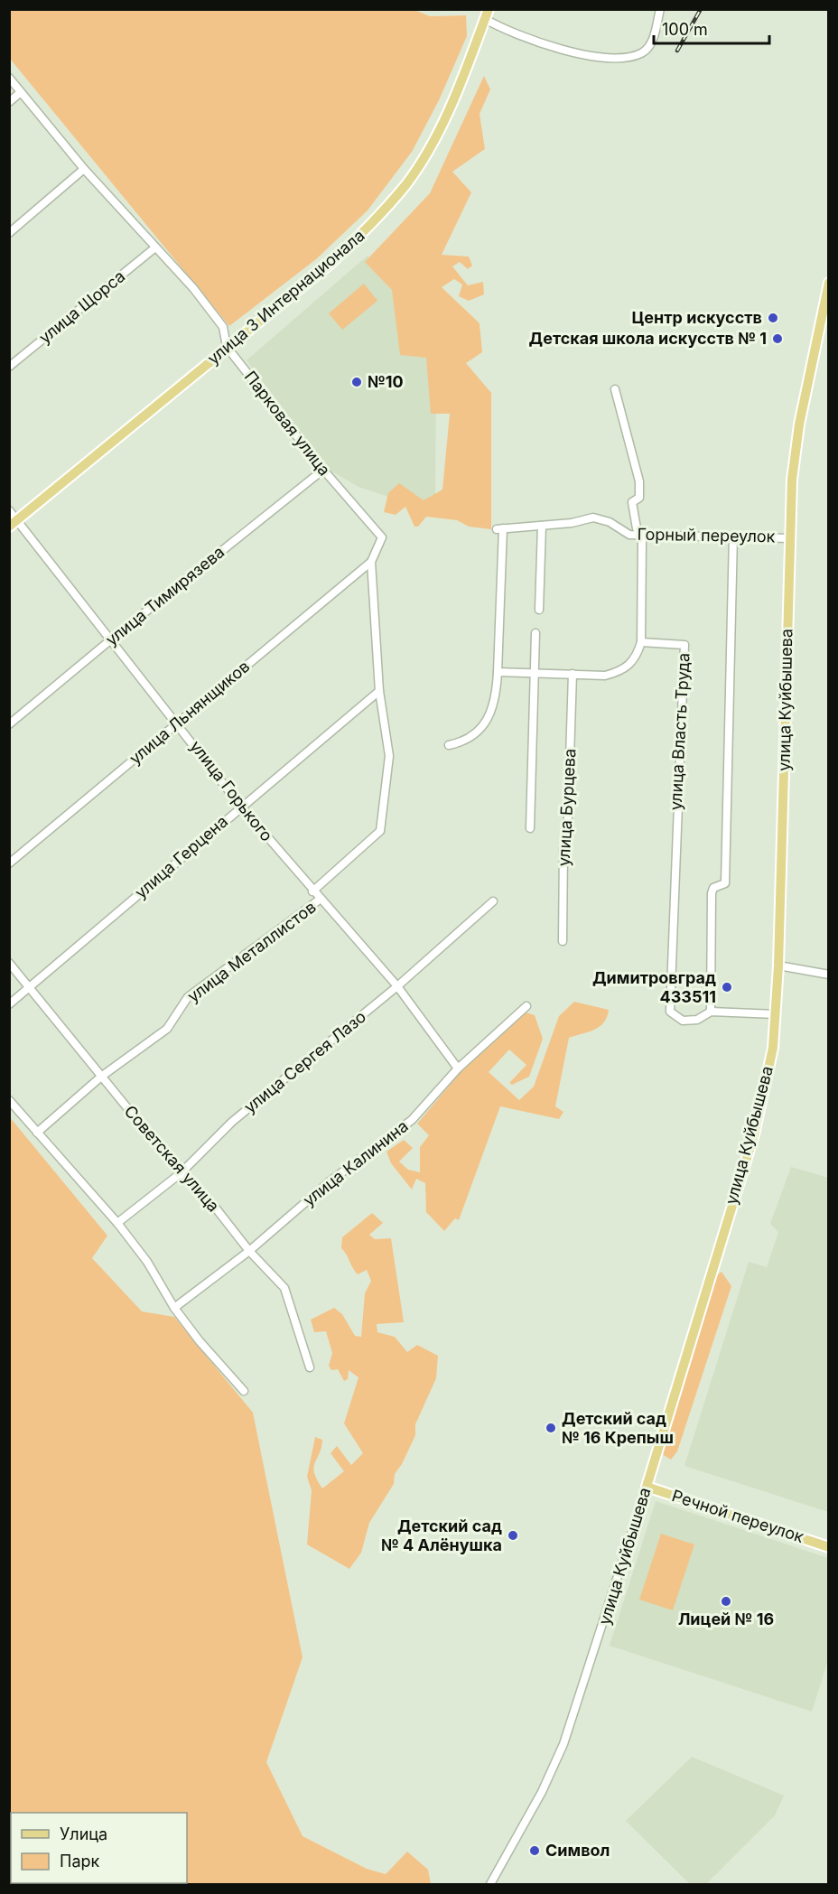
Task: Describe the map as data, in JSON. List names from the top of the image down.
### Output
{
  "streets": {
    "main road": ["улица 3 Интернационала", "улица Куйбышева", "Речной переулок"],
    "street": [
      "улица Щорса",
      "Парковая улица",
      "Горный переулок",
      "улица Тимирязева",
      "улица Льнянщиков",
      "улица Власть Труда",
      "улица Горького",
      "улица Бурцева",
      "улица Герцена",
      "улица Металлистов",
      "улица Сергея Лазо",
      "Советская улица",
      "улица Калинина"
    ]
  },
  "crossings": [
    ["улица 3 Интернационала", "Парковая улица"],
    ["улица 3 Интернационала", "улица Горького"],
    ["улица Щорса", "Парковая улица"],
    ["Парковая улица", "улица Тимирязева"],
    ["Парковая улица", "улица Льнянщиков"],
    ["Парковая улица", "улица Горького"],
    ["Парковая улица", "улица Герцена"],
    ["Горный переулок", "улица Куйбышева"],
    ["улица Тимирязева", "улица Горького"],
    ["улица Куйбышева", "Речной переулок"],
    ["улица Льнянщиков", "улица Горького"],
    ["улица Горького", "улица Герцена"],
    ["улица Горького", "улица Металлистов"],
    ["улица Горького", "улица Сергея Лазо"],
    ["улица Горького", "улица Калинина"],
    ["улица Герцена", "Советская улица"],
    ["улица Металлистов", "Советская улица"],
    ["улица Сергея Лазо", "Советская улица"],
    ["Советская улица", "улица Калинина"]
  ],
  "places": [
    "Центр искусств",
    "Детская школа искусств № 1",
    "№10",
    "Димитровград 433511",
    "Детский сад № 16 Крепыш",
    "Детский сад № 4 Алёнушка",
    "Лицей № 16",
    "Символ"
  ],
  "legend": ["Улица", "Парк"],
  "scale_bar": "100 m"
}
